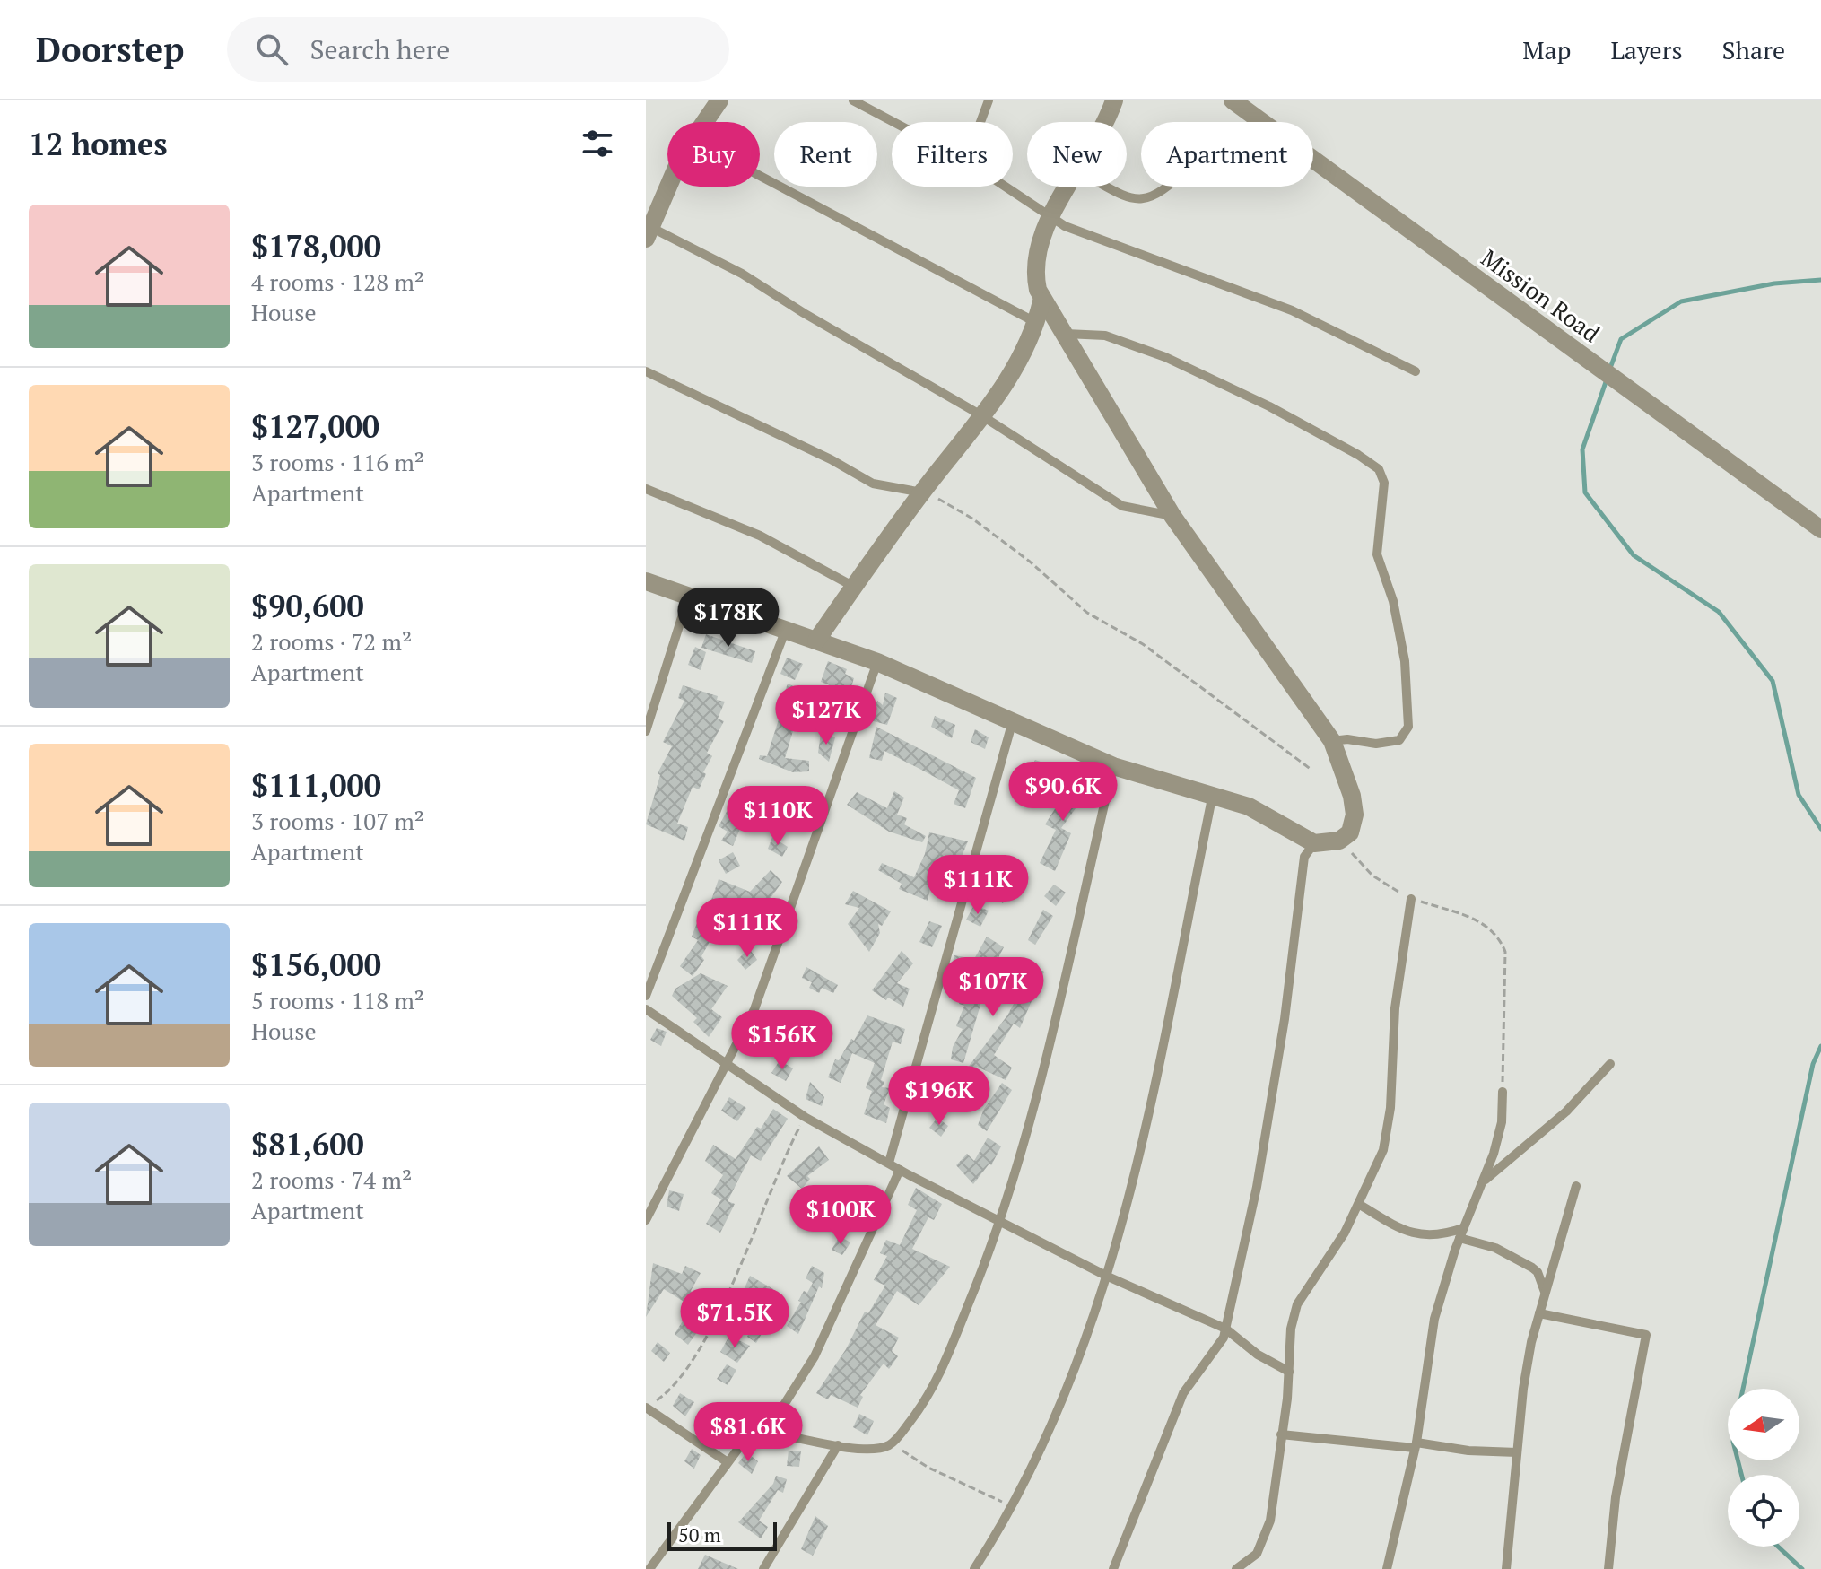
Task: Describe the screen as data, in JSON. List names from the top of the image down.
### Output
{
  "streets": {
    "street": ["Mission Road"]
  },
  "scale_bar": "50 m",
  "north": "left",
  "page": {
    "header": "Doorstep",
    "search": "Search here",
    "nav": ["Map", "Layers", "Share"],
    "heading": "12 homes",
    "chip": [
      "Buy",
      "Rent",
      "Filters",
      "New",
      "Apartment"
    ],
    "list": [
      {
        "name": "$178,000",
        "note": "4 rooms · 128 m² · House"
      },
      {
        "name": "$127,000",
        "note": "3 rooms · 116 m² · Apartment"
      },
      {
        "name": "$90,600",
        "note": "2 rooms · 72 m² · Apartment"
      },
      {
        "name": "$111,000",
        "note": "3 rooms · 107 m² · Apartment"
      },
      {
        "name": "$156,000",
        "note": "5 rooms · 118 m² · House"
      },
      {
        "name": "$81,600",
        "note": "2 rooms · 74 m² · Apartment"
      }
    ],
    "price": [
      "$178K",
      "$127K",
      "$90.6K",
      "$110K",
      "$111K",
      "$111K",
      "$107K",
      "$156K",
      "$196K",
      "$100K",
      "$71.5K",
      "$81.6K"
    ],
    "scale": "50 m"
  }
}
